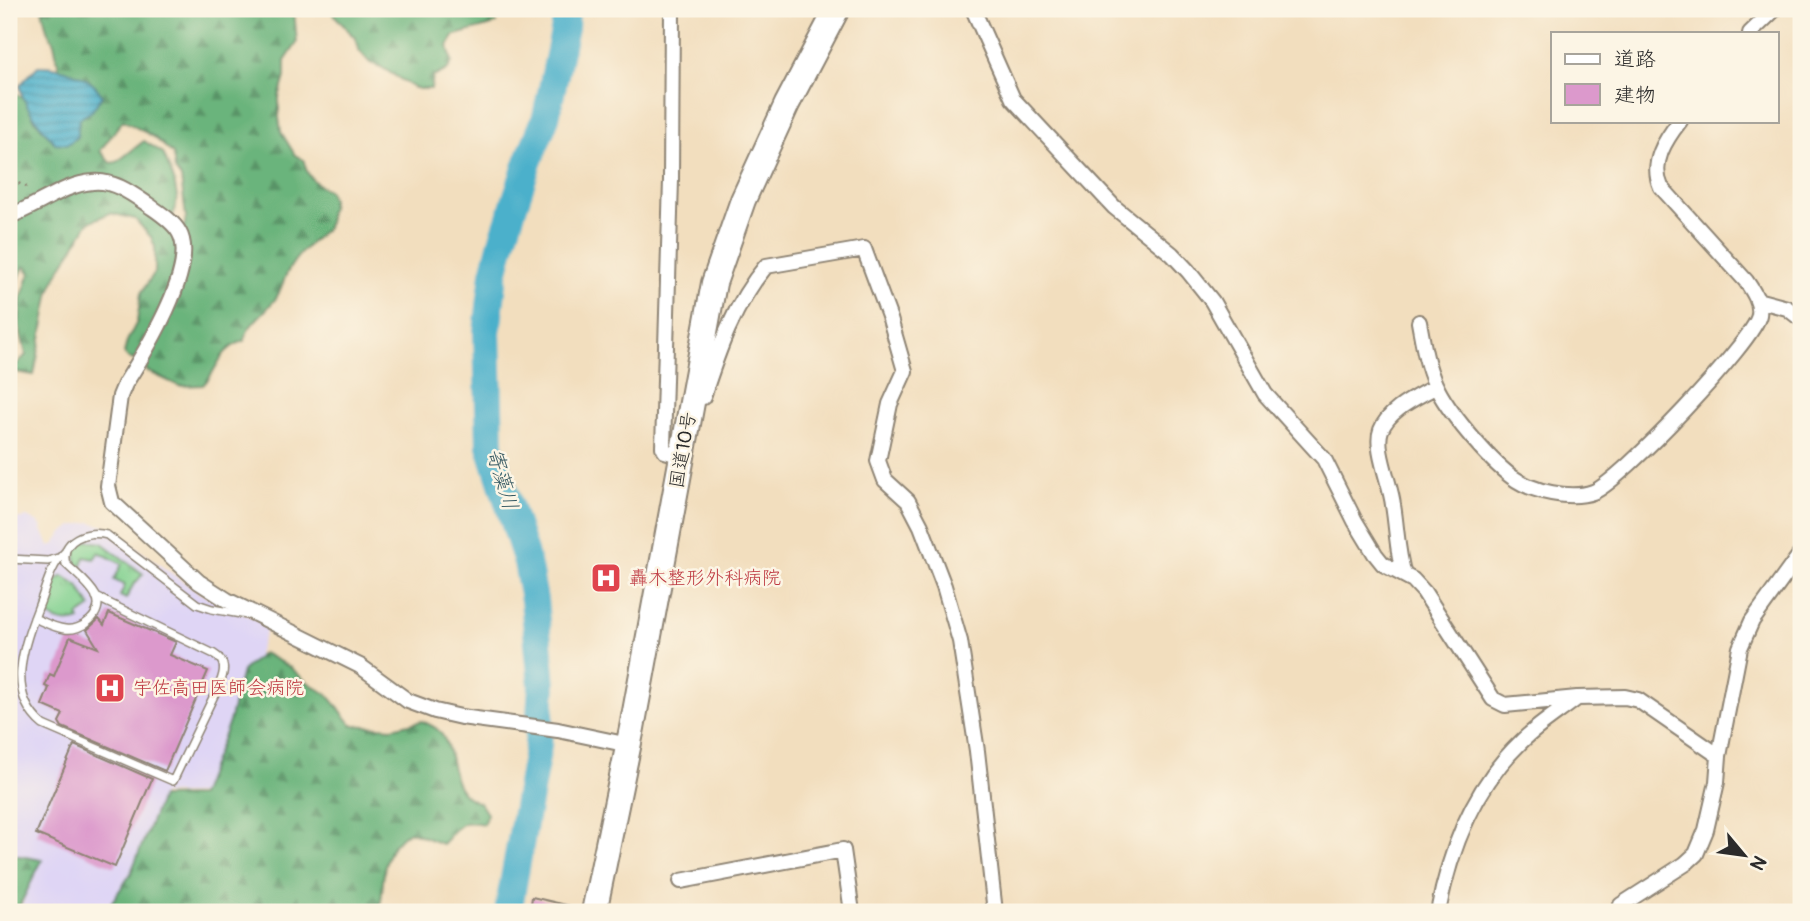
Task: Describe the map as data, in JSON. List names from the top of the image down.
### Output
{
  "streets": {
    "highway": ["国道10号"]
  },
  "water": ["寄藻川"],
  "places": {
    "hospital": ["轟木整形外科病院", "宇佐高田医師会病院"]
  },
  "legend": ["道路", "建物"],
  "north": "bottom right"
}
